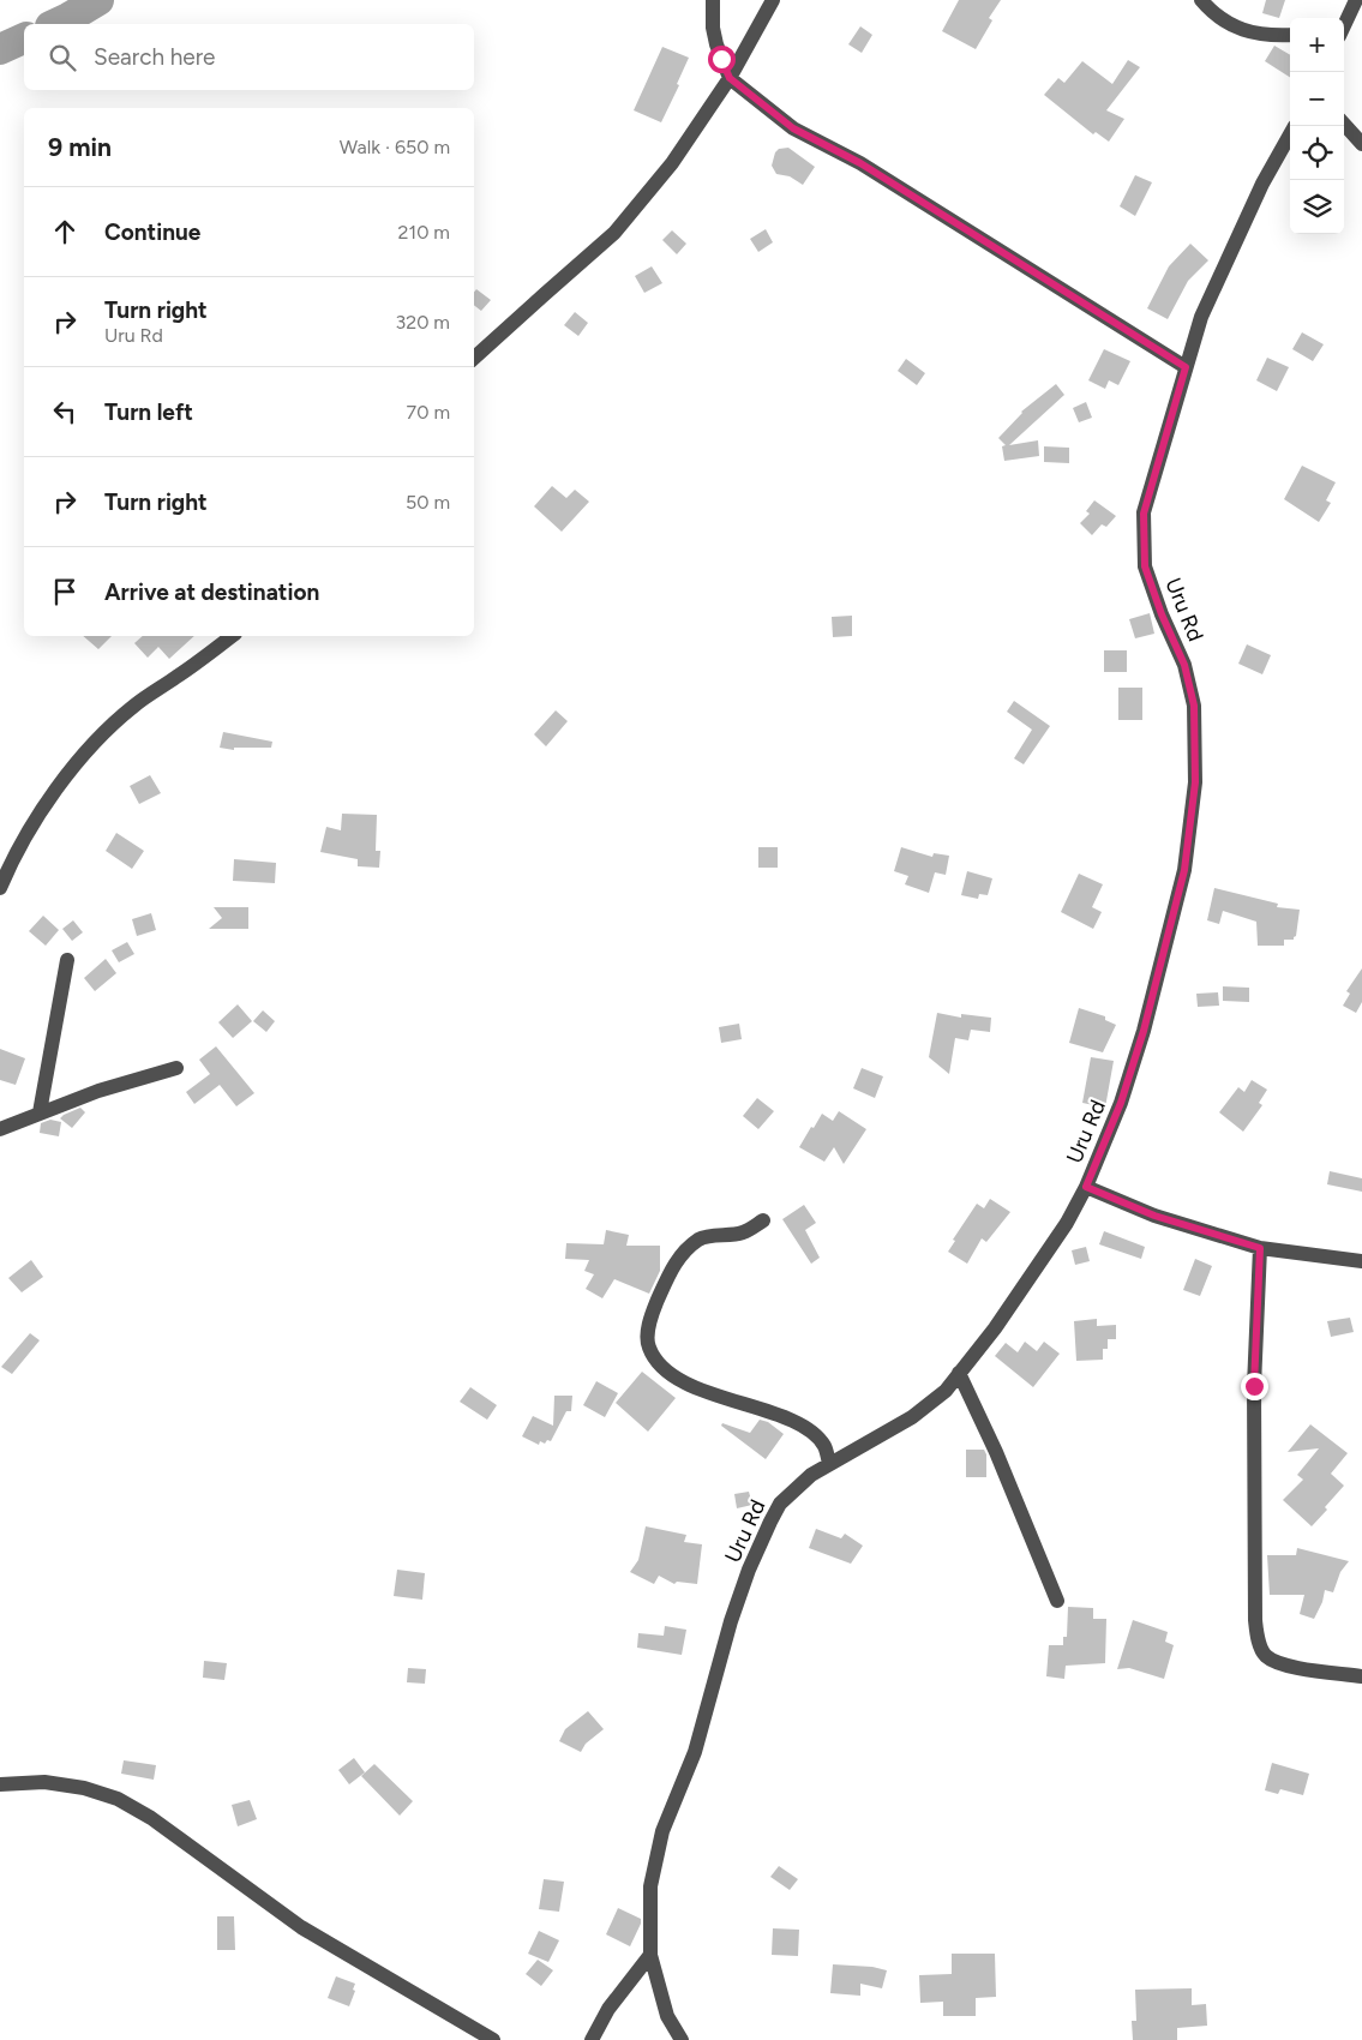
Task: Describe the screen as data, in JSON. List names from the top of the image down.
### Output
{
  "streets": {
    "street": ["Uru Rd"]
  },
  "page": {
    "map_buttons": ["+", "−"],
    "search": "Search here",
    "heading": ["9 min", "Walk · 650 m"],
    "list": [
      ["Continue", "210 m"],
      ["Turn right", "Uru Rd", "320 m"],
      ["Turn left", "70 m"],
      ["Turn right", "50 m"],
      "Arrive at destination"
    ]
  }
}
